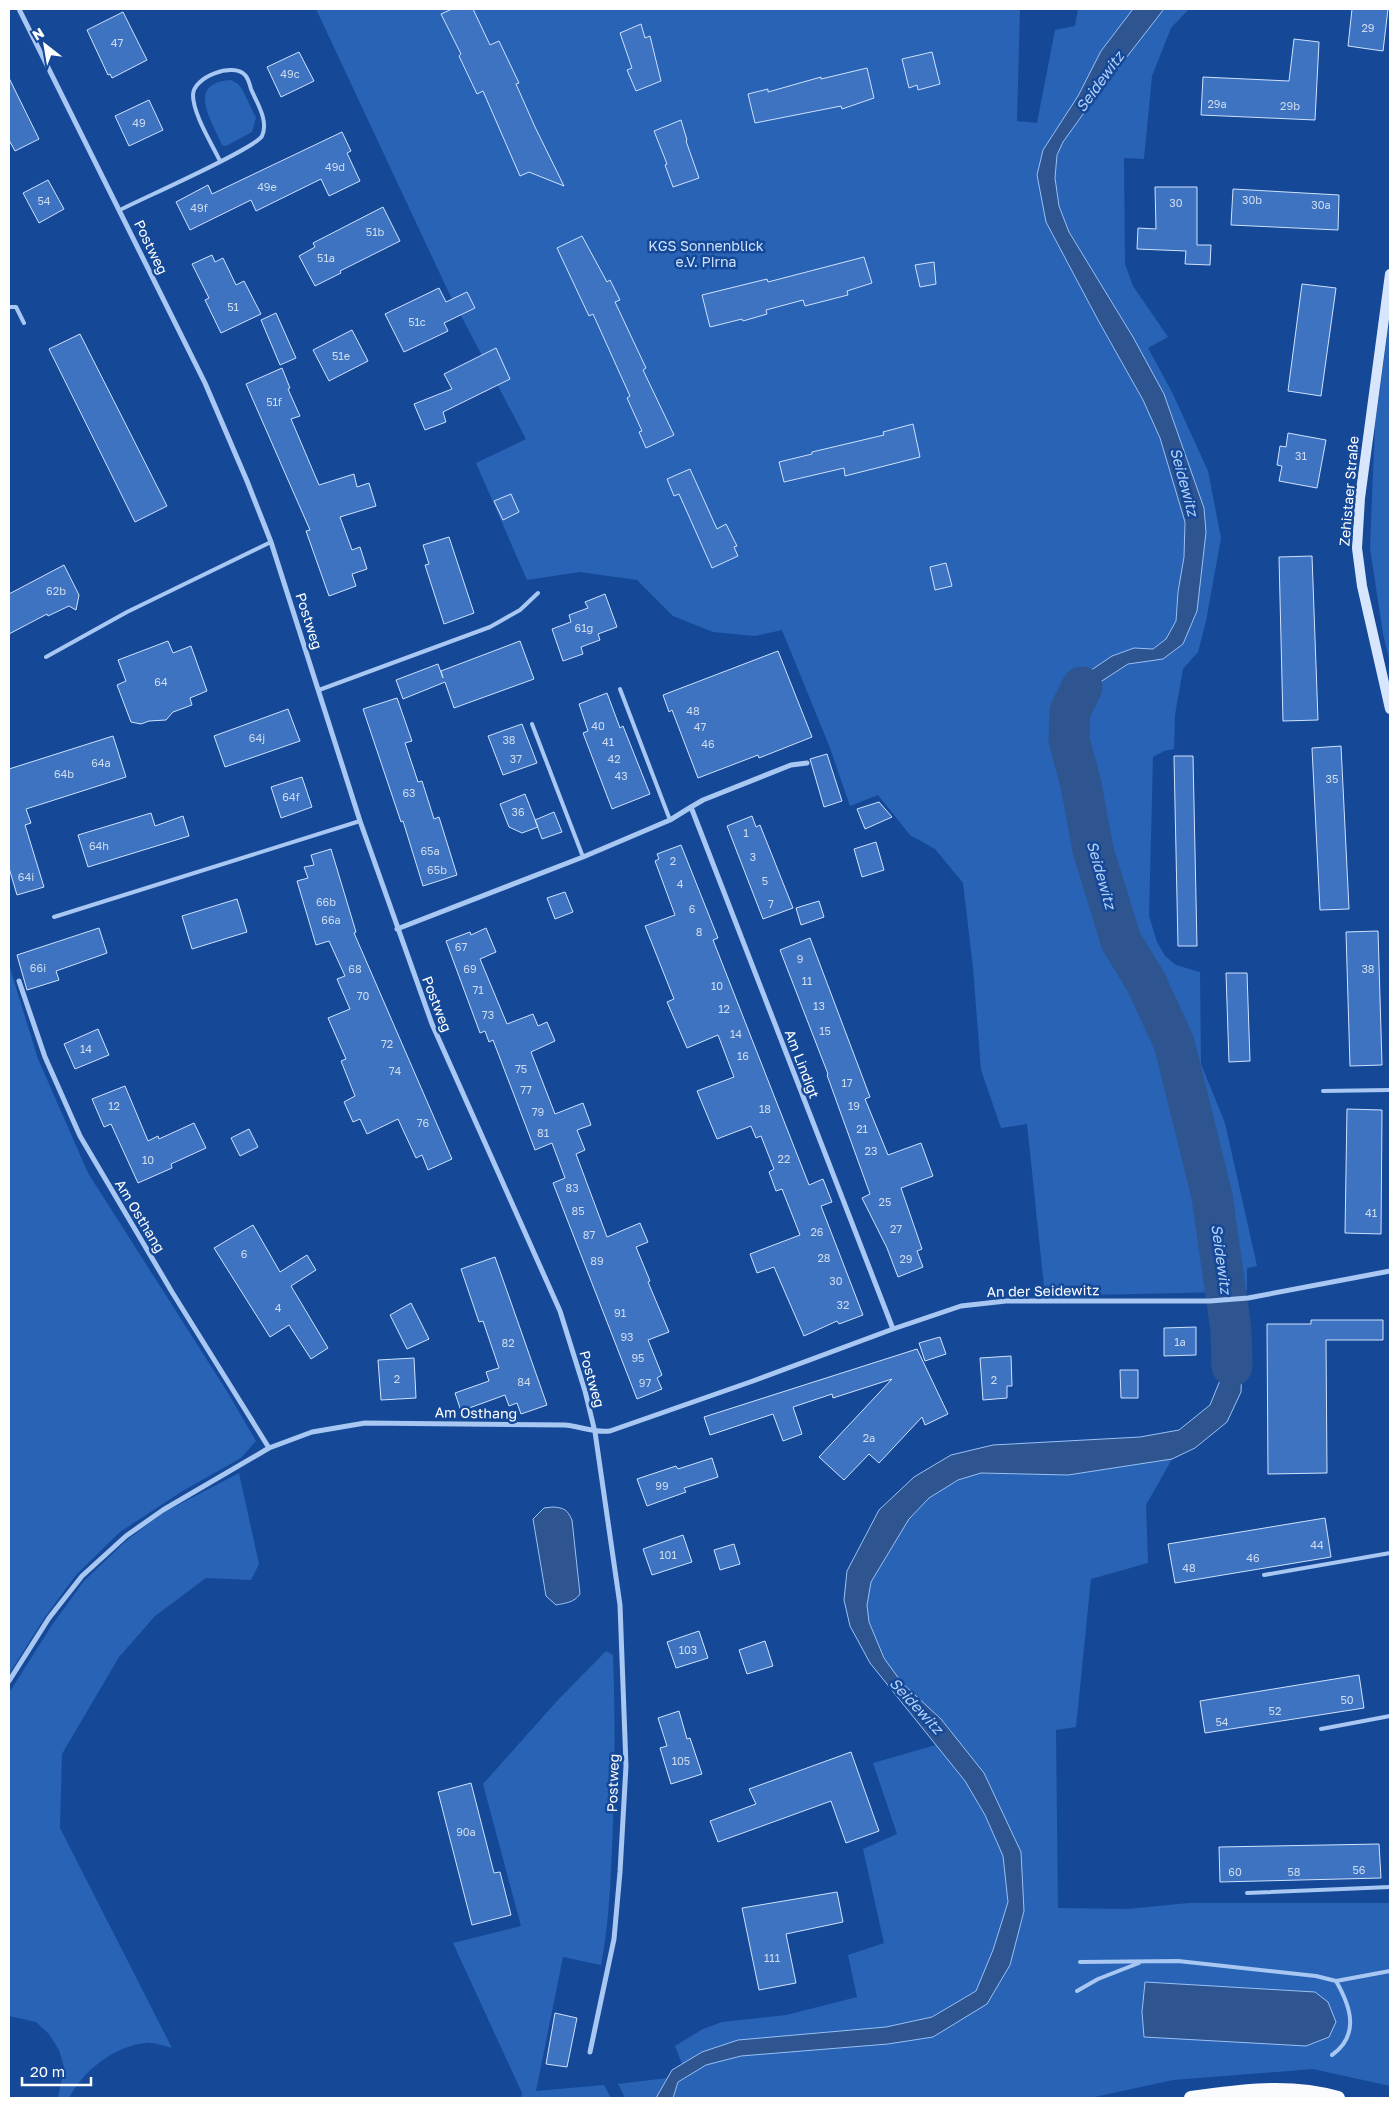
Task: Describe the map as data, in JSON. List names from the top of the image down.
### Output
{
  "streets": {
    "main road": ["Zehistaer Straße"],
    "street": [
      "Postweg",
      "Am Lindigt",
      "Am Osthang",
      "An der Seidewitz"
    ]
  },
  "crossings": [
    ["Postweg", "Am Osthang"],
    ["Postweg", "An der Seidewitz"],
    ["Am Lindigt", "An der Seidewitz"],
    ["Am Osthang", "An der Seidewitz"]
  ],
  "water": ["Seidewitz"],
  "parks": ["KGS Sonnenblick e.V. Pirna"],
  "house_numbers": [
    "29",
    "47",
    "49c",
    "29a",
    "29b",
    "49",
    "49d",
    "49e",
    "30b",
    "54",
    "30",
    "30a",
    "49f",
    "51b",
    "51a",
    "51",
    "51c",
    "51e",
    "51f",
    "31",
    "62b",
    "61g",
    "64",
    "48",
    "40",
    "47",
    "64j",
    "38",
    "41",
    "46",
    "37",
    "42",
    "64a",
    "64b",
    "43",
    "35",
    "63",
    "64f",
    "36",
    "1",
    "64h",
    "65a",
    "3",
    "2",
    "65b",
    "64i",
    "5",
    "4",
    "66b",
    "7",
    "6",
    "66a",
    "8",
    "67",
    "9",
    "66i",
    "68",
    "69",
    "38",
    "11",
    "10",
    "71",
    "70",
    "13",
    "12",
    "73",
    "15",
    "14",
    "72",
    "14",
    "16",
    "75",
    "74",
    "17",
    "77",
    "12",
    "19",
    "18",
    "79",
    "76",
    "21",
    "81",
    "23",
    "22",
    "10",
    "83",
    "25",
    "85",
    "41",
    "27",
    "26",
    "87",
    "6",
    "28",
    "29",
    "89",
    "30",
    "32",
    "4",
    "91",
    "93",
    "1a",
    "82",
    "95",
    "2",
    "2",
    "84",
    "97",
    "2a",
    "99",
    "44",
    "101",
    "46",
    "48",
    "103",
    "50",
    "52",
    "54",
    "105",
    "90a",
    "56",
    "60",
    "58",
    "111"
  ],
  "scale_bar": "20 m",
  "north": "top left"
}
